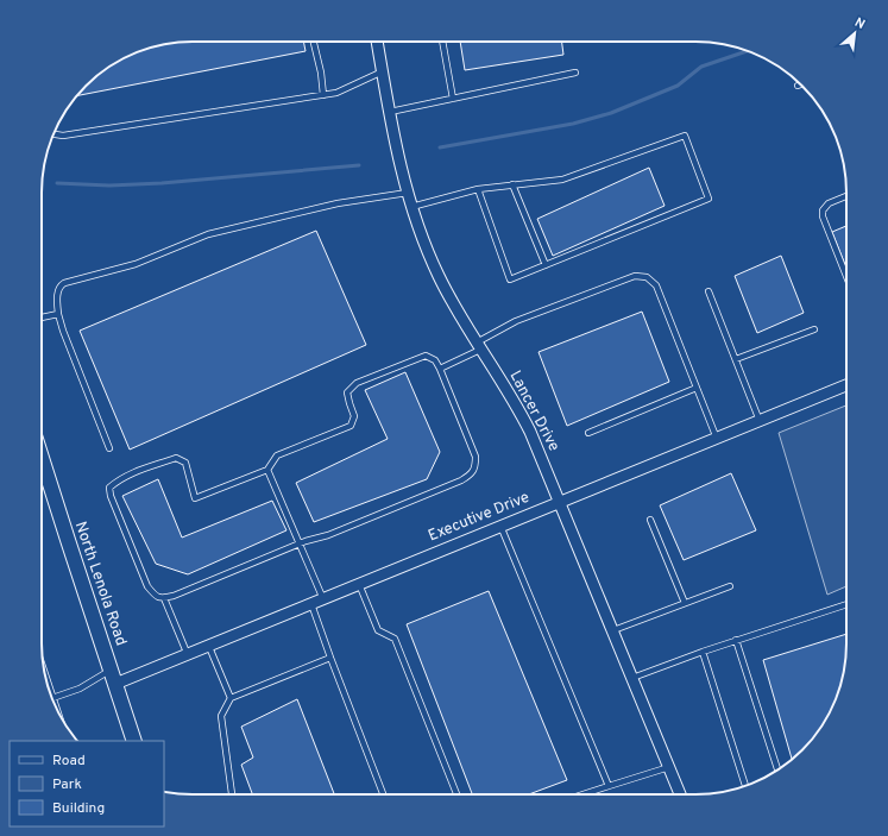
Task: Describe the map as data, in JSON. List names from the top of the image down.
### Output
{
  "streets": {
    "main road": ["North Lenola Road"],
    "street": ["Lancer Drive", "Executive Drive"]
  },
  "crossings": [
    ["Lancer Drive", "Executive Drive"],
    ["Executive Drive", "North Lenola Road"]
  ],
  "legend": ["Road", "Park", "Building"],
  "north": "top right"
}
